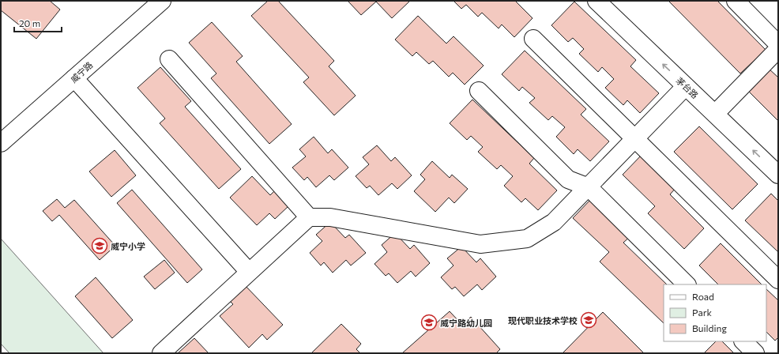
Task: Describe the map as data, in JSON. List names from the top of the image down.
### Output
{
  "streets": {
    "street": ["威宁路", "茅台路"]
  },
  "places": {
    "school or university": ["威宁小学", "现代职业技术学校", "威宁路幼儿园"]
  },
  "legend": ["Road", "Park", "Building"],
  "scale_bar": "20 m"
}
